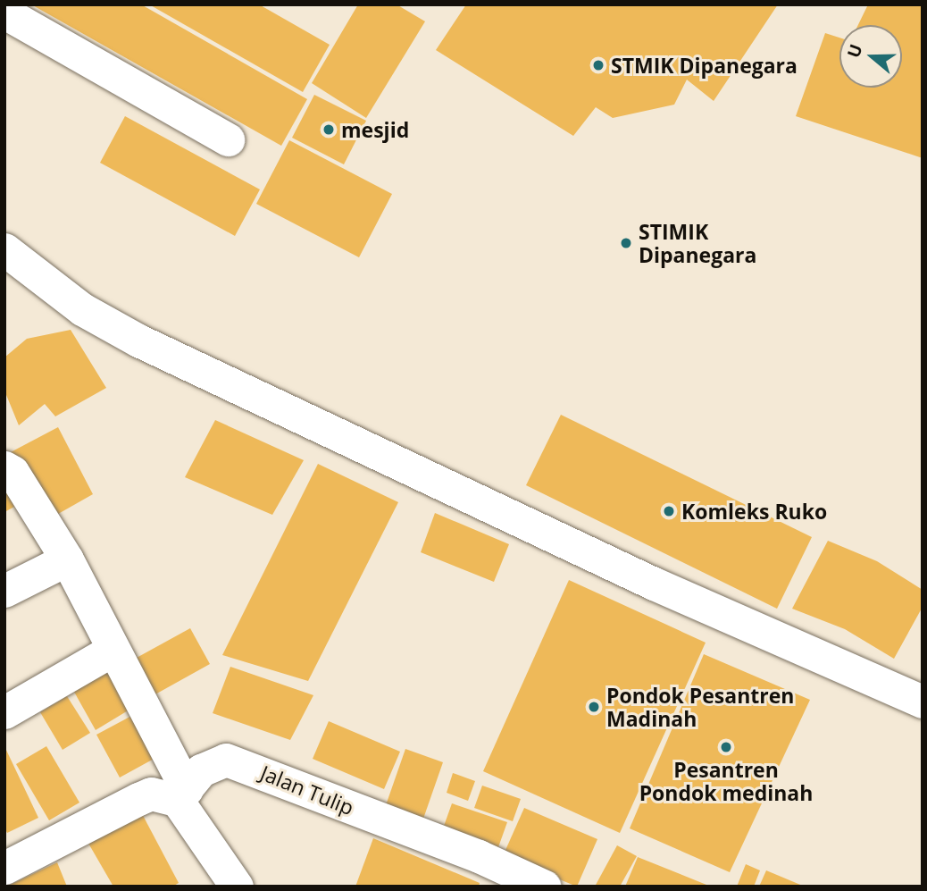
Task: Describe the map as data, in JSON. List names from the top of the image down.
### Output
{
  "streets": {
    "street": ["Jalan Tulip"]
  },
  "places": [
    "STMIK Dipanegara",
    "mesjid",
    "STIMIK Dipanegara",
    "Komleks Ruko",
    "Pondok Pesantren Madinah",
    "Pesantren Pondok medinah"
  ],
  "north": "left"
}
